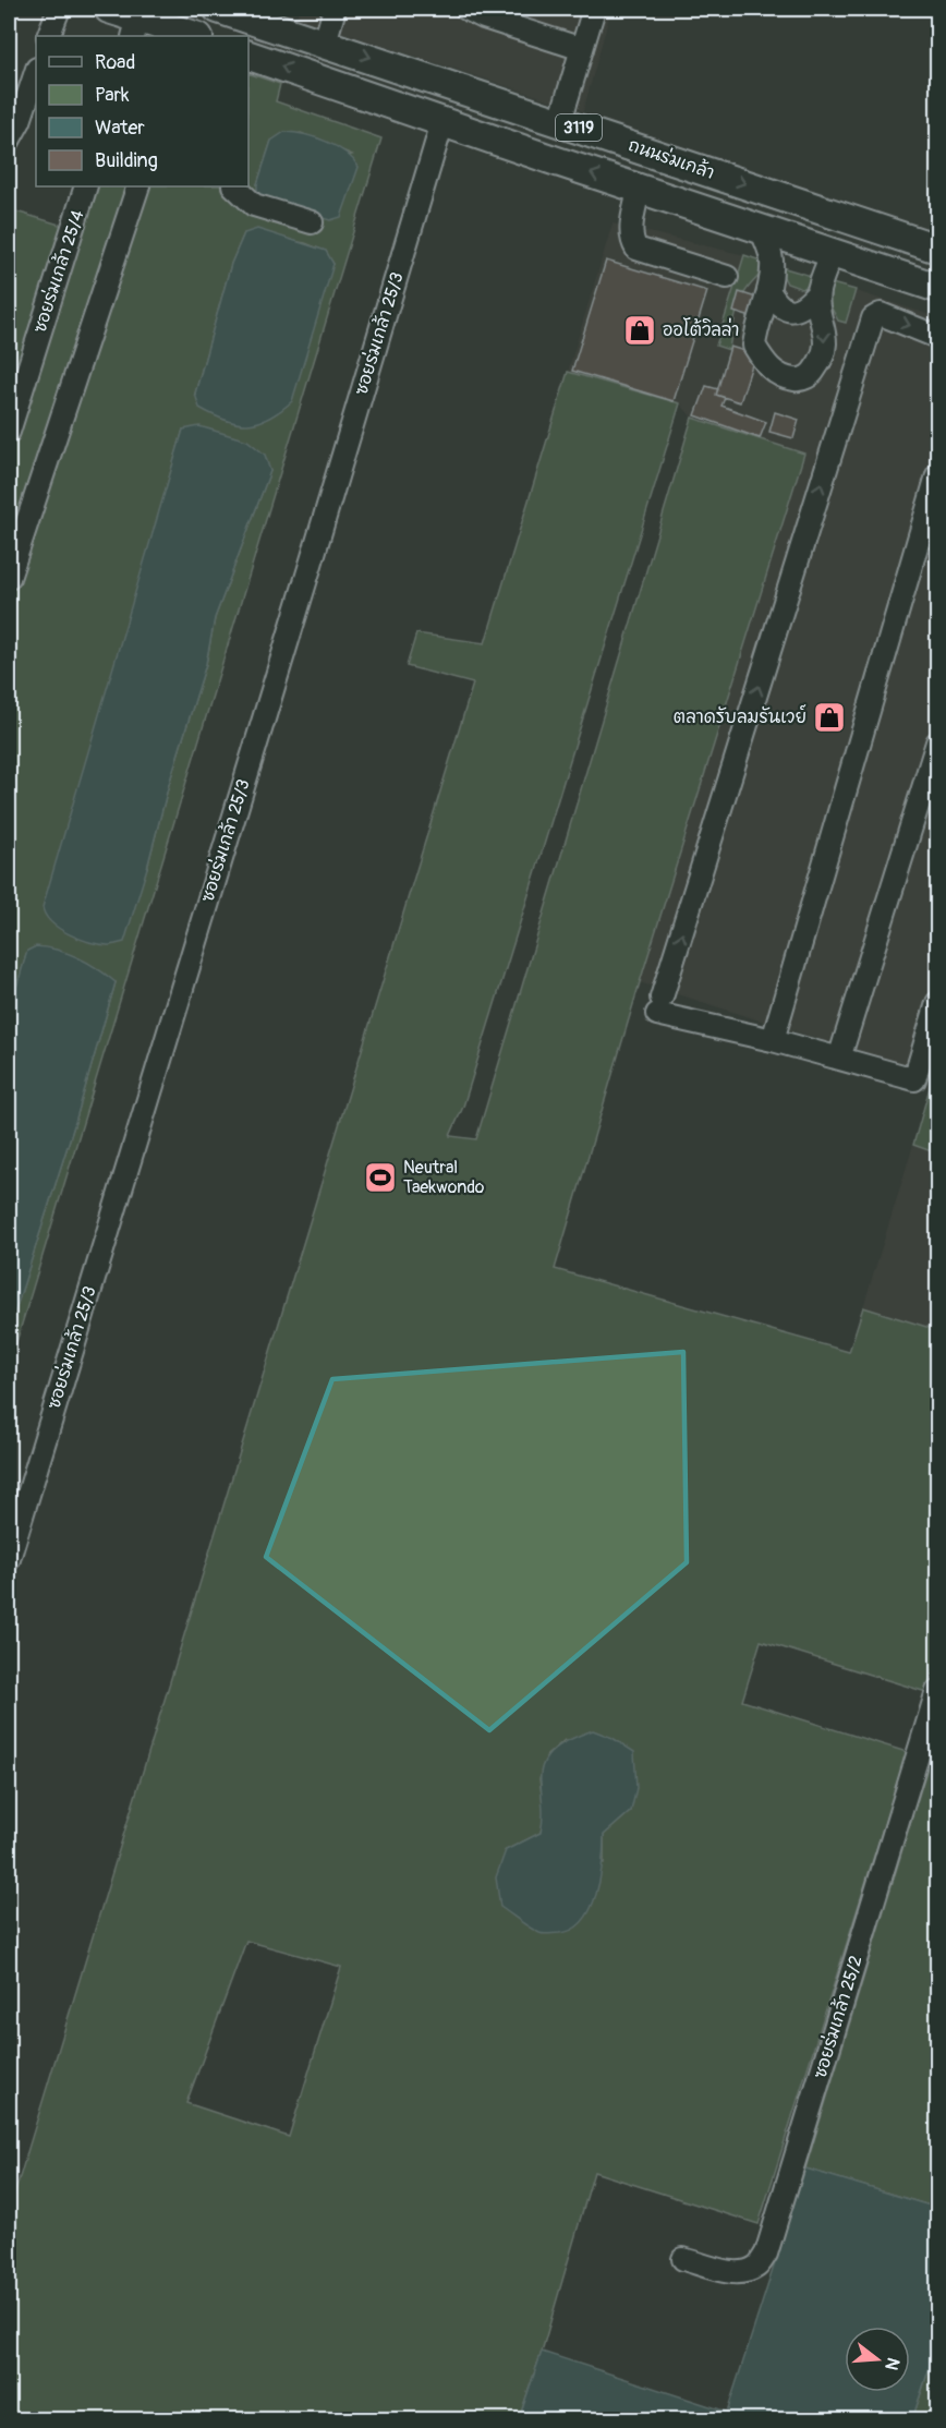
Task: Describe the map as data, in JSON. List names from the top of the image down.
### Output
{
  "streets": {
    "main road": ["3119", "ถนนร่มเกล้า"],
    "street": ["ซอยร่มเกล้า 25/4", "ซอยร่มเกล้า 25/3", "ซอยร่มเกล้า 25/2"]
  },
  "crossings": [
    ["3119", "ซอยร่มเกล้า 25/3"]
  ],
  "places": {
    "shop": ["ออโต้วิลล่า", "ตลาดรับลมรันเวย์"],
    "sports": ["Neutral Taekwondo"]
  },
  "legend": [
    "Road",
    "Park",
    "Water",
    "Building"
  ],
  "north": "right"
}
